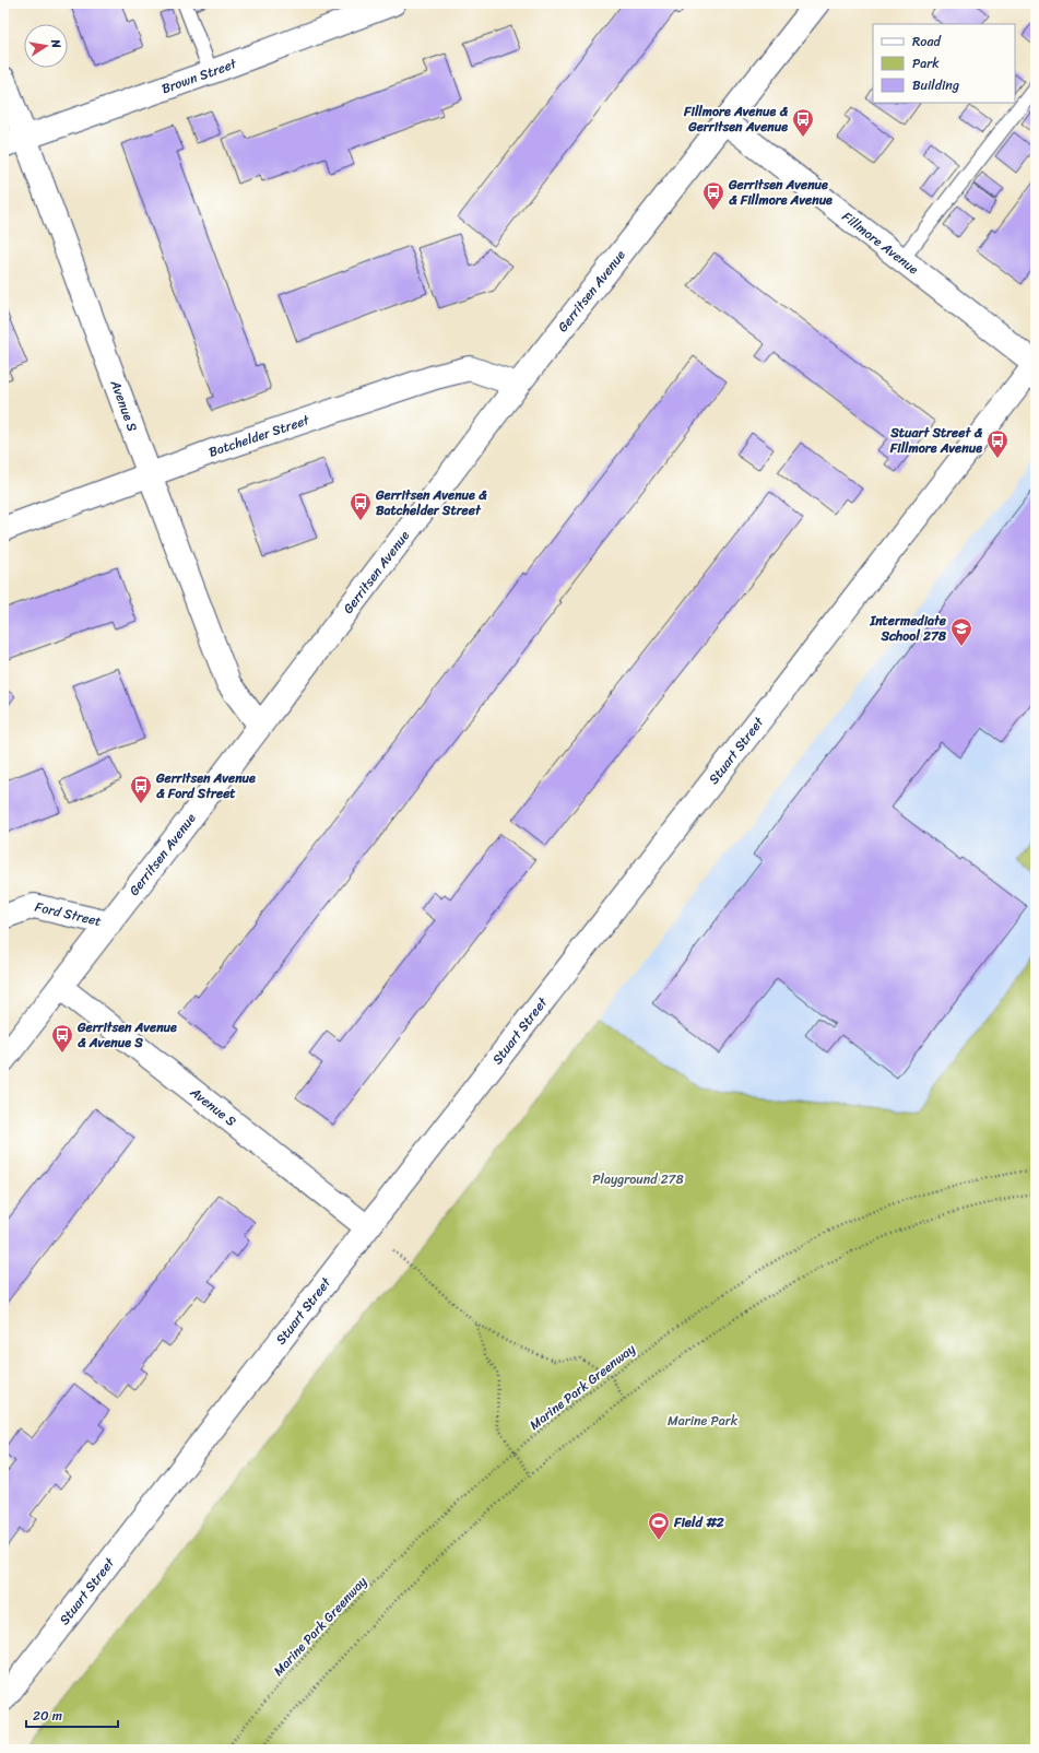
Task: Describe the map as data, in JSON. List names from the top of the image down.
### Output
{
  "streets": {
    "street": [
      "Brown Street",
      "Fillmore Avenue",
      "Gerritsen Avenue",
      "Avenue S",
      "Batchelder Street",
      "Stuart Street",
      "Ford Street"
    ],
    "path": ["Marine Park Greenway"]
  },
  "crossings": [
    ["Brown Street", "Avenue S"],
    ["Fillmore Avenue", "Gerritsen Avenue"],
    ["Fillmore Avenue", "Stuart Street"],
    ["Gerritsen Avenue", "Avenue S"],
    ["Gerritsen Avenue", "Batchelder Street"],
    ["Gerritsen Avenue", "Ford Street"],
    ["Avenue S", "Batchelder Street"],
    ["Avenue S", "Stuart Street"]
  ],
  "parks": ["Playground 278", "Marine Park"],
  "places": {
    "bus stop": [
      "Fillmore Avenue & Gerritsen Avenue",
      "Gerritsen Avenue & Fillmore Avenue",
      "Stuart Street & Fillmore Avenue",
      "Gerritsen Avenue & Batchelder Street",
      "Gerritsen Avenue & Ford Street",
      "Gerritsen Avenue & Avenue S"
    ],
    "school or university": ["Intermediate School 278"],
    "sports": ["Field #2"]
  },
  "legend": ["Road", "Park", "Building"],
  "scale_bar": "20 m",
  "north": "right"
}
